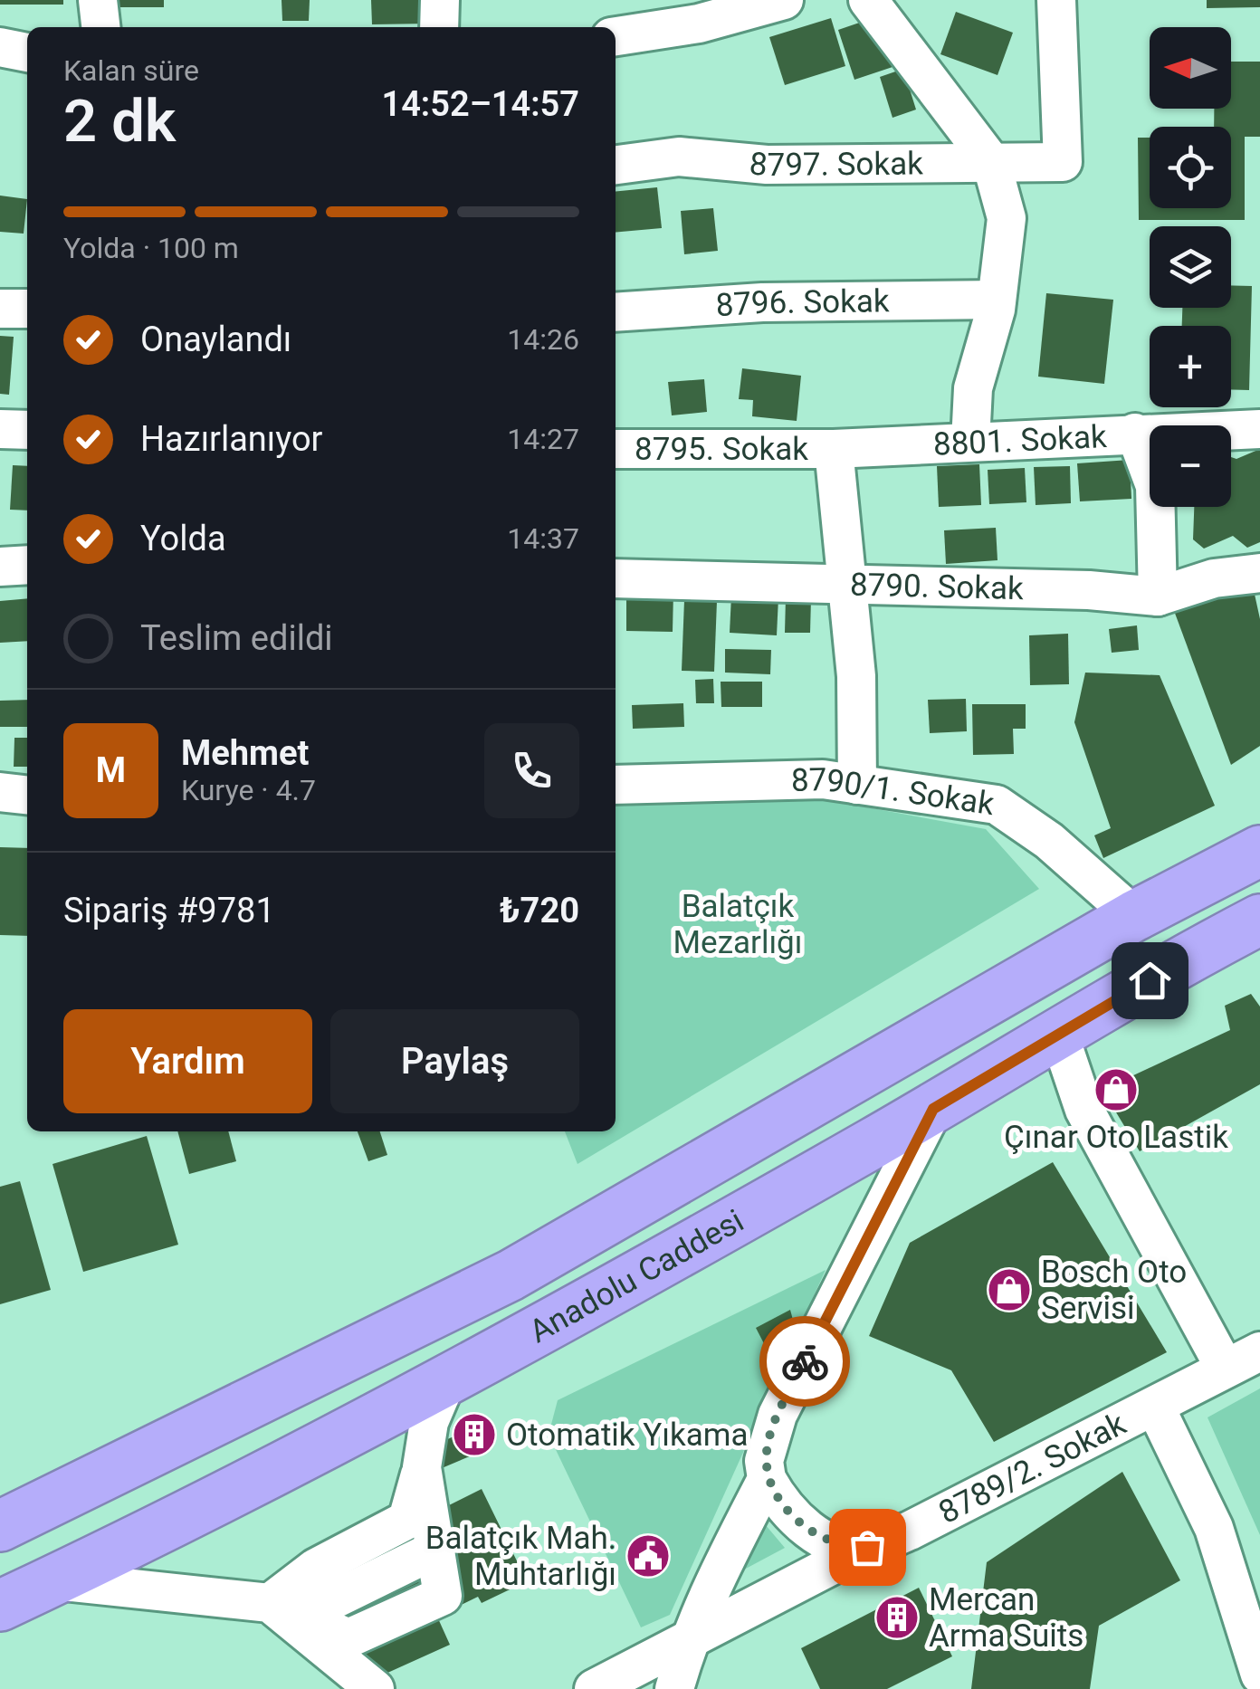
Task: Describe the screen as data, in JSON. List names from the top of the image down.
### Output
{
  "streets": {
    "highway": ["Anadolu Caddesi"],
    "street": [
      "8797. Sokak",
      "8796. Sokak",
      "8801. Sokak",
      "8795. Sokak",
      "8790. Sokak",
      "8790/1. Sokak",
      "8789/2. Sokak"
    ]
  },
  "crossings": [
    ["8801. Sokak", "8795. Sokak"],
    ["8790/1. Sokak", "Anadolu Caddesi"]
  ],
  "parks": ["Balatçık Mezarlığı"],
  "places": {
    "shop": ["Çınar Oto Lastik", "Bosch Oto Servisi"],
    "building": ["Otomatik Yıkama", "Mercan Arma Suits"],
    "public building": ["Balatçık Mah. Muhtarlığı"]
  },
  "north": "left",
  "page": {
    "map_buttons": ["+", "−"],
    "heading": ["2 dk", "Kalan süre", "14:52–14:57"],
    "panel": [
      "Mehmet",
      "Kurye · 4.7",
      "Sipariş #9781",
      "₺720"
    ],
    "bar": "Yolda · 100 m",
    "list": [
      ["Onaylandı", "14:26"],
      ["Hazırlanıyor", "14:27"],
      ["Yolda", "14:37"],
      "Teslim edildi"
    ],
    "round": "M",
    "buttons": ["Yardım", "Paylaş"]
  }
}
